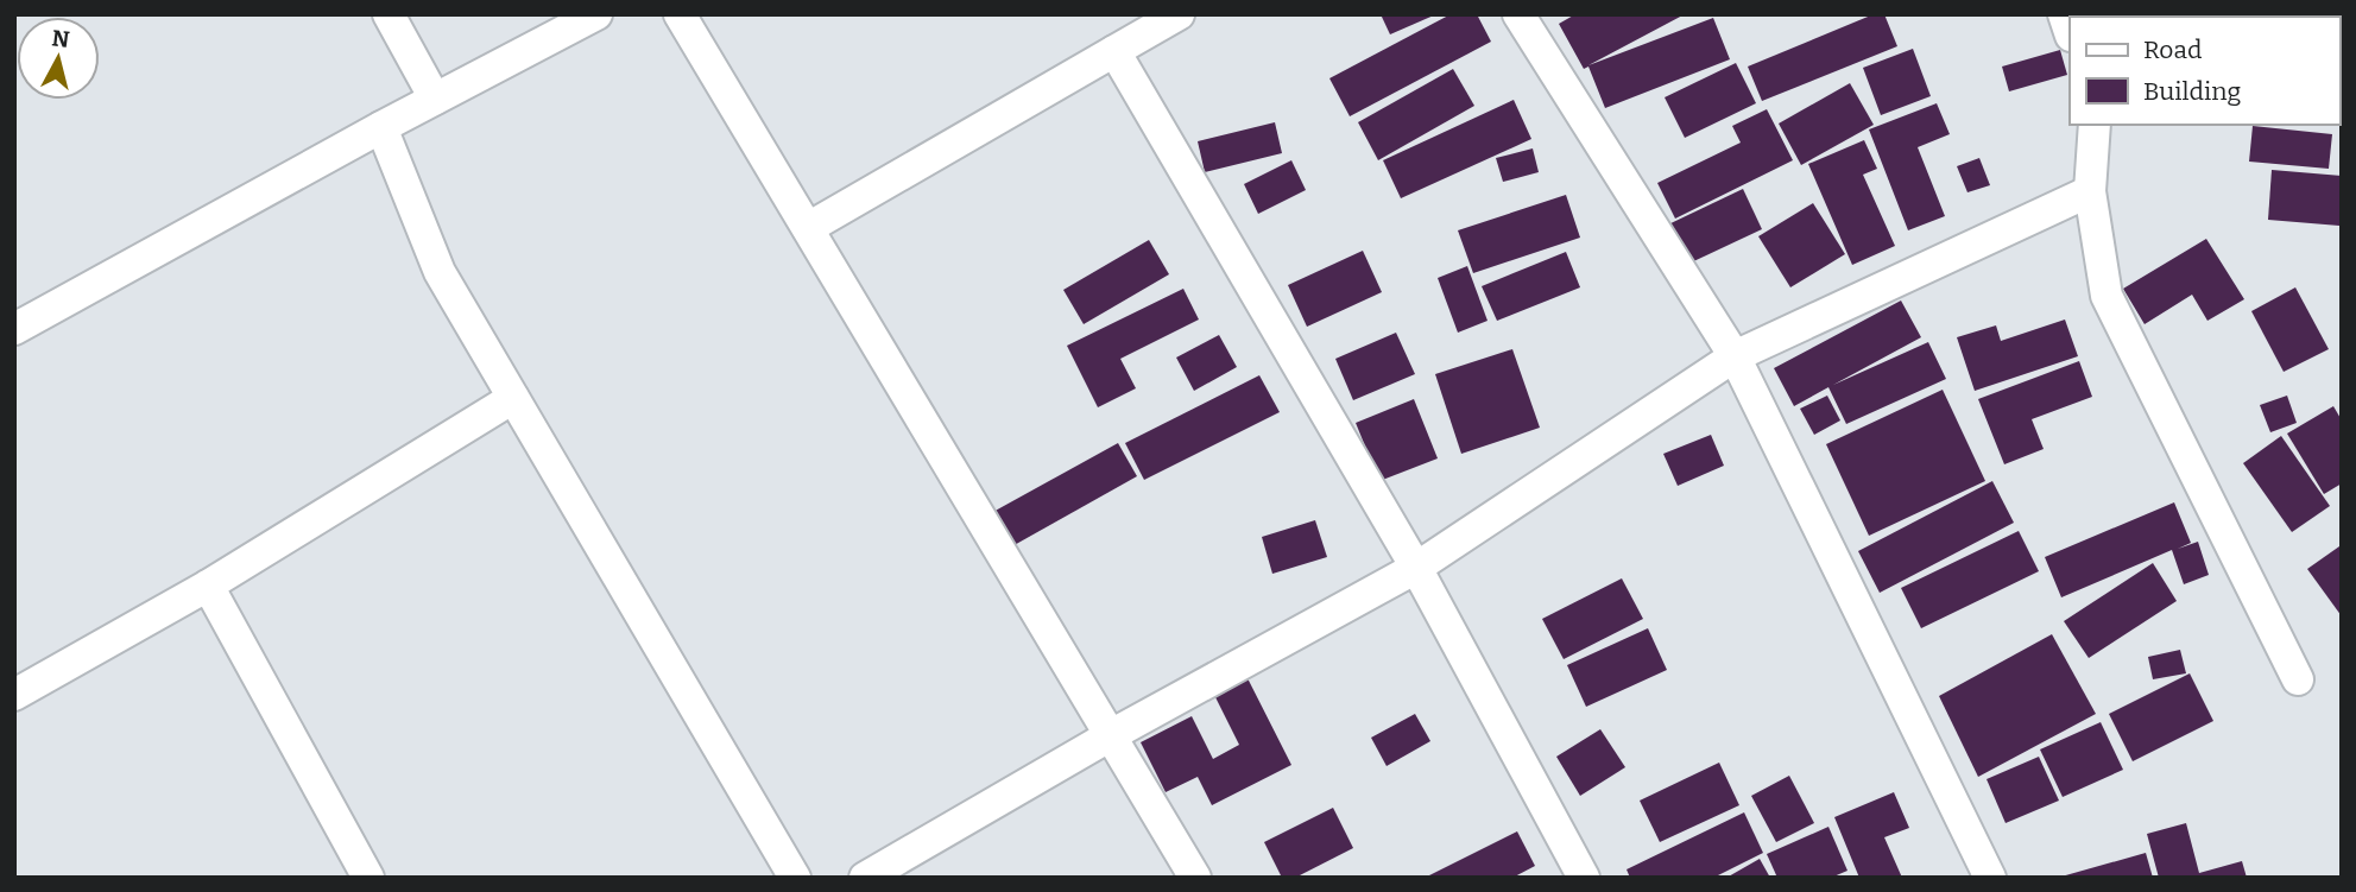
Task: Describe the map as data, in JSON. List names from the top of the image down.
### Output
{
  "legend": ["Road", "Building"],
  "north": "top"
}
